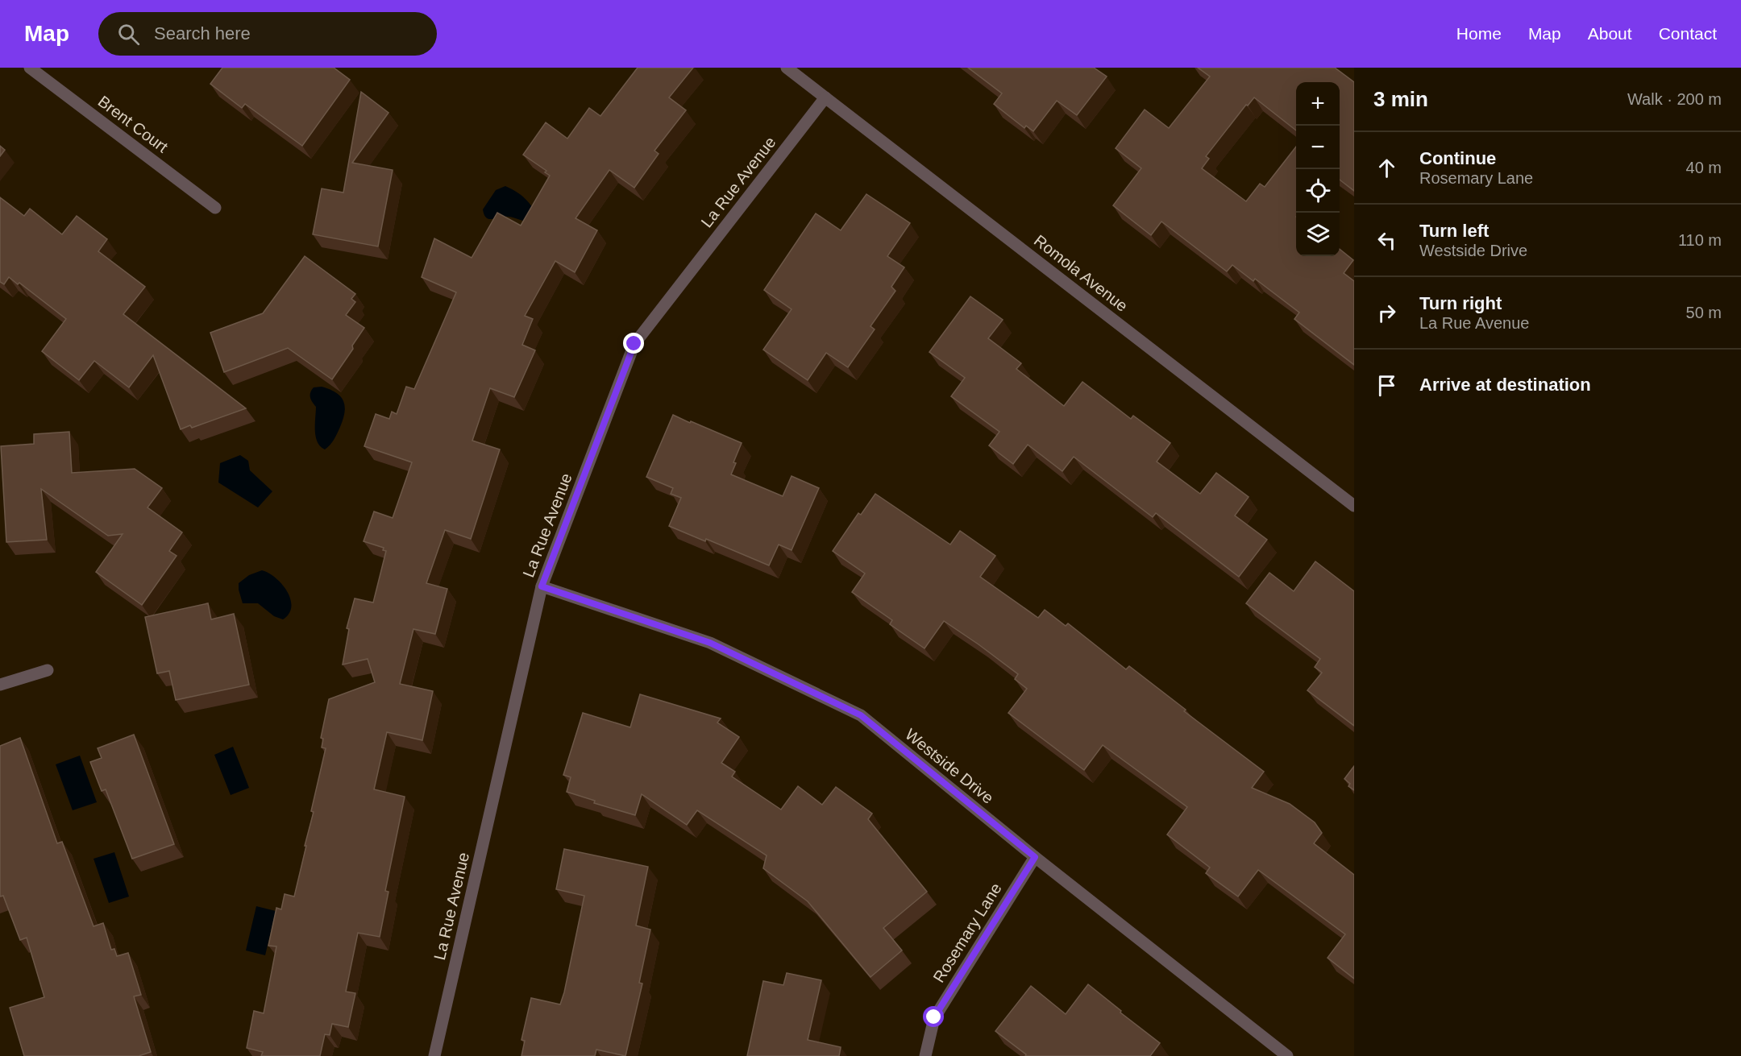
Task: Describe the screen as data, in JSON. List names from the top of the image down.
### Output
{
  "streets": {
    "street": [
      "Brent Court",
      "La Rue Avenue",
      "Romola Avenue",
      "Westside Drive",
      "Rosemary Lane"
    ]
  },
  "crossings": [
    ["La Rue Avenue", "Romola Avenue"],
    ["La Rue Avenue", "Westside Drive"],
    ["Westside Drive", "Rosemary Lane"]
  ],
  "page": {
    "header": "Map",
    "search": "Search here",
    "nav": [
      "Home",
      "Map",
      "About",
      "Contact"
    ],
    "heading": ["3 min", "Walk · 200 m"],
    "map_buttons": ["+", "−"],
    "list": [
      ["Continue", "Rosemary Lane", "40 m"],
      ["Turn left", "Westside Drive", "110 m"],
      ["Turn right", "La Rue Avenue", "50 m"],
      "Arrive at destination"
    ]
  }
}
